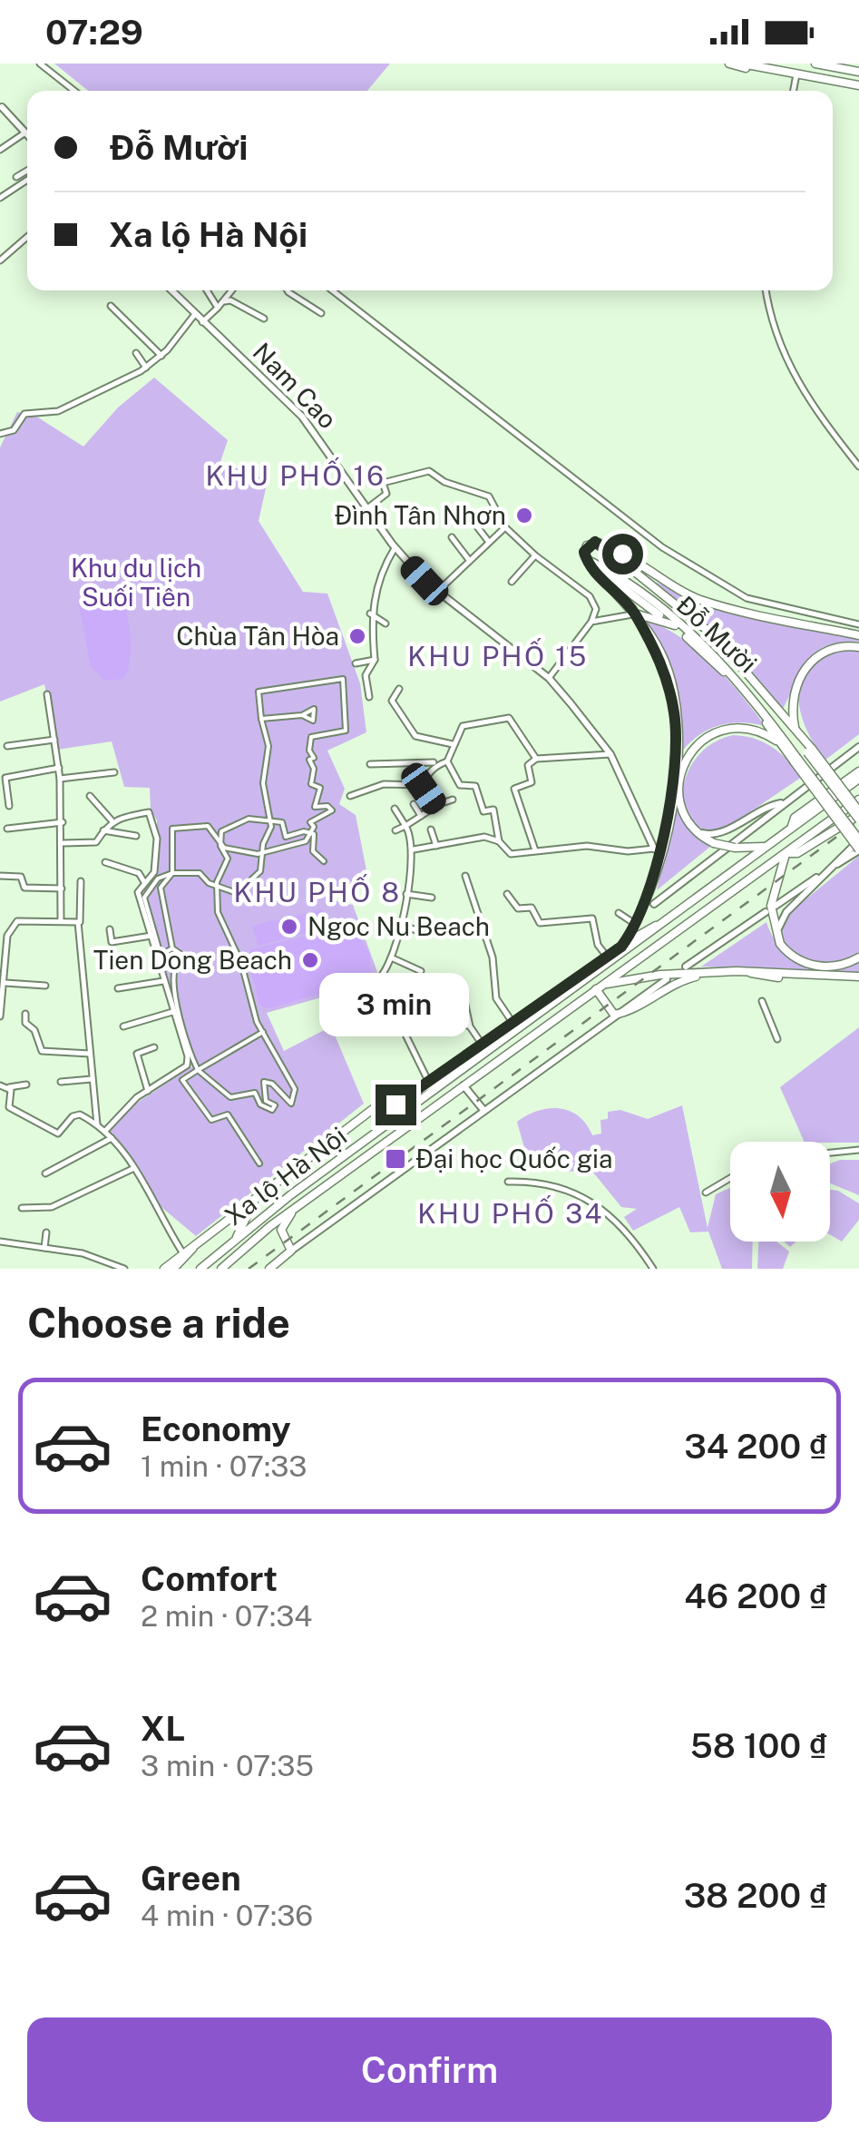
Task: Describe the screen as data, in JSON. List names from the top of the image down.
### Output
{
  "streets": {
    "main road": ["Nam Cao", "Đỗ Mười", "Xa lộ Hà Nội"]
  },
  "districts": [
    "KHU PHỐ 16",
    "KHU PHỐ 15",
    "KHU PHỐ 8",
    "KHU PHỐ 34"
  ],
  "parks": ["Khu du lịch Suối Tiên"],
  "places": {
    "other": [
      "Đình Tân Nhơn",
      "Chùa Tân Hòa",
      "Ngoc Nu Beach",
      "Tien Dong Beach"
    ],
    "transit": ["Đại học Quốc gia"]
  },
  "north": "bottom",
  "page": {
    "status": "07:29",
    "banner": ["Đỗ Mười", "Xa lộ Hà Nội"],
    "bubble": "3 min",
    "heading": "Choose a ride",
    "list": [
      {
        "name": "Economy",
        "note": "1 min · 07:33",
        "value": "34 200 ₫"
      },
      {
        "name": "Comfort",
        "note": "2 min · 07:34",
        "value": "46 200 ₫"
      },
      {
        "name": "XL",
        "note": "3 min · 07:35",
        "value": "58 100 ₫"
      },
      {
        "name": "Green",
        "note": "4 min · 07:36",
        "value": "38 200 ₫"
      }
    ],
    "buttons": "Confirm"
  }
}
